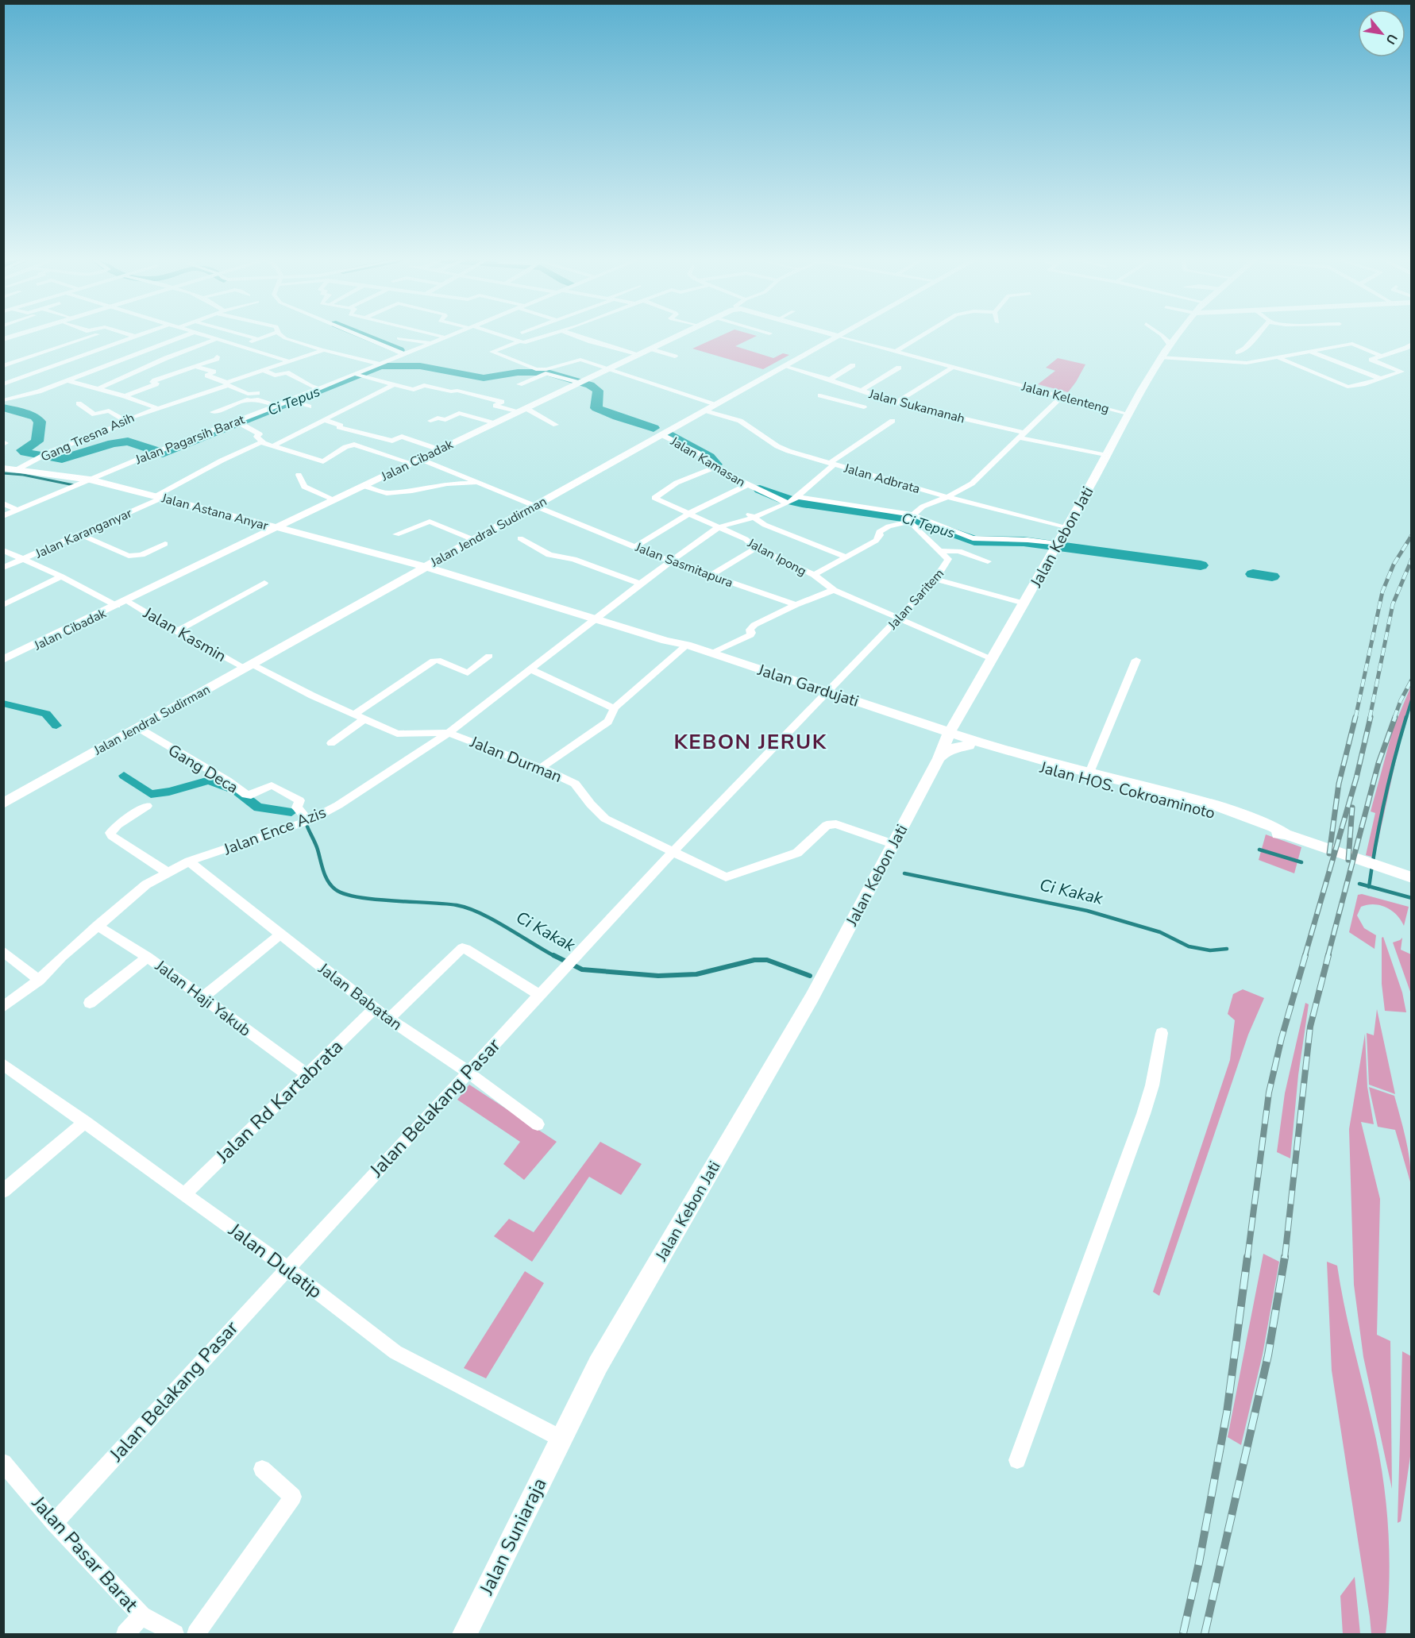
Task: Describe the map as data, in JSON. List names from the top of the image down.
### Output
{
  "streets": {
    "main road": [
      "Jalan Cibadak",
      "Jalan Astana Anyar",
      "Jalan Jendral Sudirman",
      "Jalan Kebon Jati",
      "Jalan Gardujati",
      "Jalan HOS. Cokroaminoto",
      "Jalan Suniaraja"
    ],
    "street": [
      "Jalan Kelenteng",
      "Jalan Sukamanah",
      "Gang Tresna Asih",
      "Jalan Pagarsih Barat",
      "Jalan Kamasan",
      "Jalan Adbrata",
      "Jalan Karanganyar",
      "Jalan Ipong",
      "Jalan Sasmitapura",
      "Jalan Saritem",
      "Jalan Kasmin",
      "Jalan Durman",
      "Gang Deca",
      "Jalan Ence Azis",
      "Jalan Babatan",
      "Jalan Haji Yakub",
      "Jalan Rd Kartabrata",
      "Jalan Belakang Pasar",
      "Jalan Dulatip",
      "Jalan Pasar Barat"
    ]
  },
  "crossings": [
    ["Jalan Kelenteng", "Jalan Kebon Jati"],
    ["Jalan Sukamanah", "Jalan Jendral Sudirman"],
    ["Jalan Sukamanah", "Jalan Kebon Jati"],
    ["Gang Tresna Asih", "Jalan Astana Anyar"],
    ["Jalan Pagarsih Barat", "Jalan Astana Anyar"],
    ["Jalan Cibadak", "Jalan Astana Anyar"],
    ["Jalan Cibadak", "Jalan Sasmitapura"],
    ["Jalan Cibadak", "Jalan Kasmin"],
    ["Jalan Kamasan", "Jalan Jendral Sudirman"],
    ["Jalan Kamasan", "Jalan Kebon Jati"],
    ["Jalan Kamasan", "Jalan Ipong"],
    ["Jalan Kamasan", "Jalan Saritem"],
    ["Jalan Kamasan", "Jalan Ence Azis"],
    ["Jalan Adbrata", "Jalan Jendral Sudirman"],
    ["Jalan Adbrata", "Jalan Kebon Jati"],
    ["Jalan Astana Anyar", "Jalan Jendral Sudirman"],
    ["Jalan Astana Anyar", "Jalan Karanganyar"],
    ["Jalan Astana Anyar", "Jalan Gardujati"],
    ["Jalan Jendral Sudirman", "Jalan Sasmitapura"],
    ["Jalan Jendral Sudirman", "Jalan Kasmin"],
    ["Jalan Jendral Sudirman", "Jalan Gardujati"],
    ["Jalan Jendral Sudirman", "Jalan Durman"],
    ["Jalan Jendral Sudirman", "Gang Deca"],
    ["Jalan Karanganyar", "Jalan Sasmitapura"],
    ["Jalan Karanganyar", "Jalan Kasmin"],
    ["Jalan Kebon Jati", "Jalan Ipong"],
    ["Jalan Kebon Jati", "Jalan Gardujati"],
    ["Jalan Kebon Jati", "Jalan Durman"],
    ["Jalan Kebon Jati", "Jalan HOS. Cokroaminoto"],
    ["Jalan Kebon Jati", "Jalan Dulatip"],
    ["Jalan Kebon Jati", "Jalan Suniaraja"],
    ["Jalan Ipong", "Jalan Saritem"],
    ["Jalan Ipong", "Jalan Ence Azis"],
    ["Jalan Sasmitapura", "Jalan Ence Azis"],
    ["Jalan Saritem", "Jalan Gardujati"],
    ["Jalan Saritem", "Jalan Belakang Pasar"],
    ["Jalan Kasmin", "Jalan Durman"],
    ["Jalan Gardujati", "Jalan HOS. Cokroaminoto"],
    ["Jalan Gardujati", "Jalan Ence Azis"],
    ["Jalan Gardujati", "Jalan Belakang Pasar"],
    ["Jalan Durman", "Jalan Ence Azis"],
    ["Jalan Durman", "Jalan Belakang Pasar"],
    ["Gang Deca", "Jalan Ence Azis"],
    ["Jalan Ence Azis", "Jalan Babatan"],
    ["Jalan Ence Azis", "Jalan Haji Yakub"],
    ["Jalan Babatan", "Jalan Rd Kartabrata"],
    ["Jalan Babatan", "Jalan Belakang Pasar"],
    ["Jalan Haji Yakub", "Jalan Rd Kartabrata"],
    ["Jalan Rd Kartabrata", "Jalan Dulatip"],
    ["Jalan Belakang Pasar", "Jalan Dulatip"],
    ["Jalan Belakang Pasar", "Jalan Pasar Barat"],
    ["Jalan Dulatip", "Jalan Suniaraja"]
  ],
  "districts": ["KEBON JERUK"],
  "water": ["Ci Tepus", "Ci Kakak"],
  "north": "bottom right"
}
